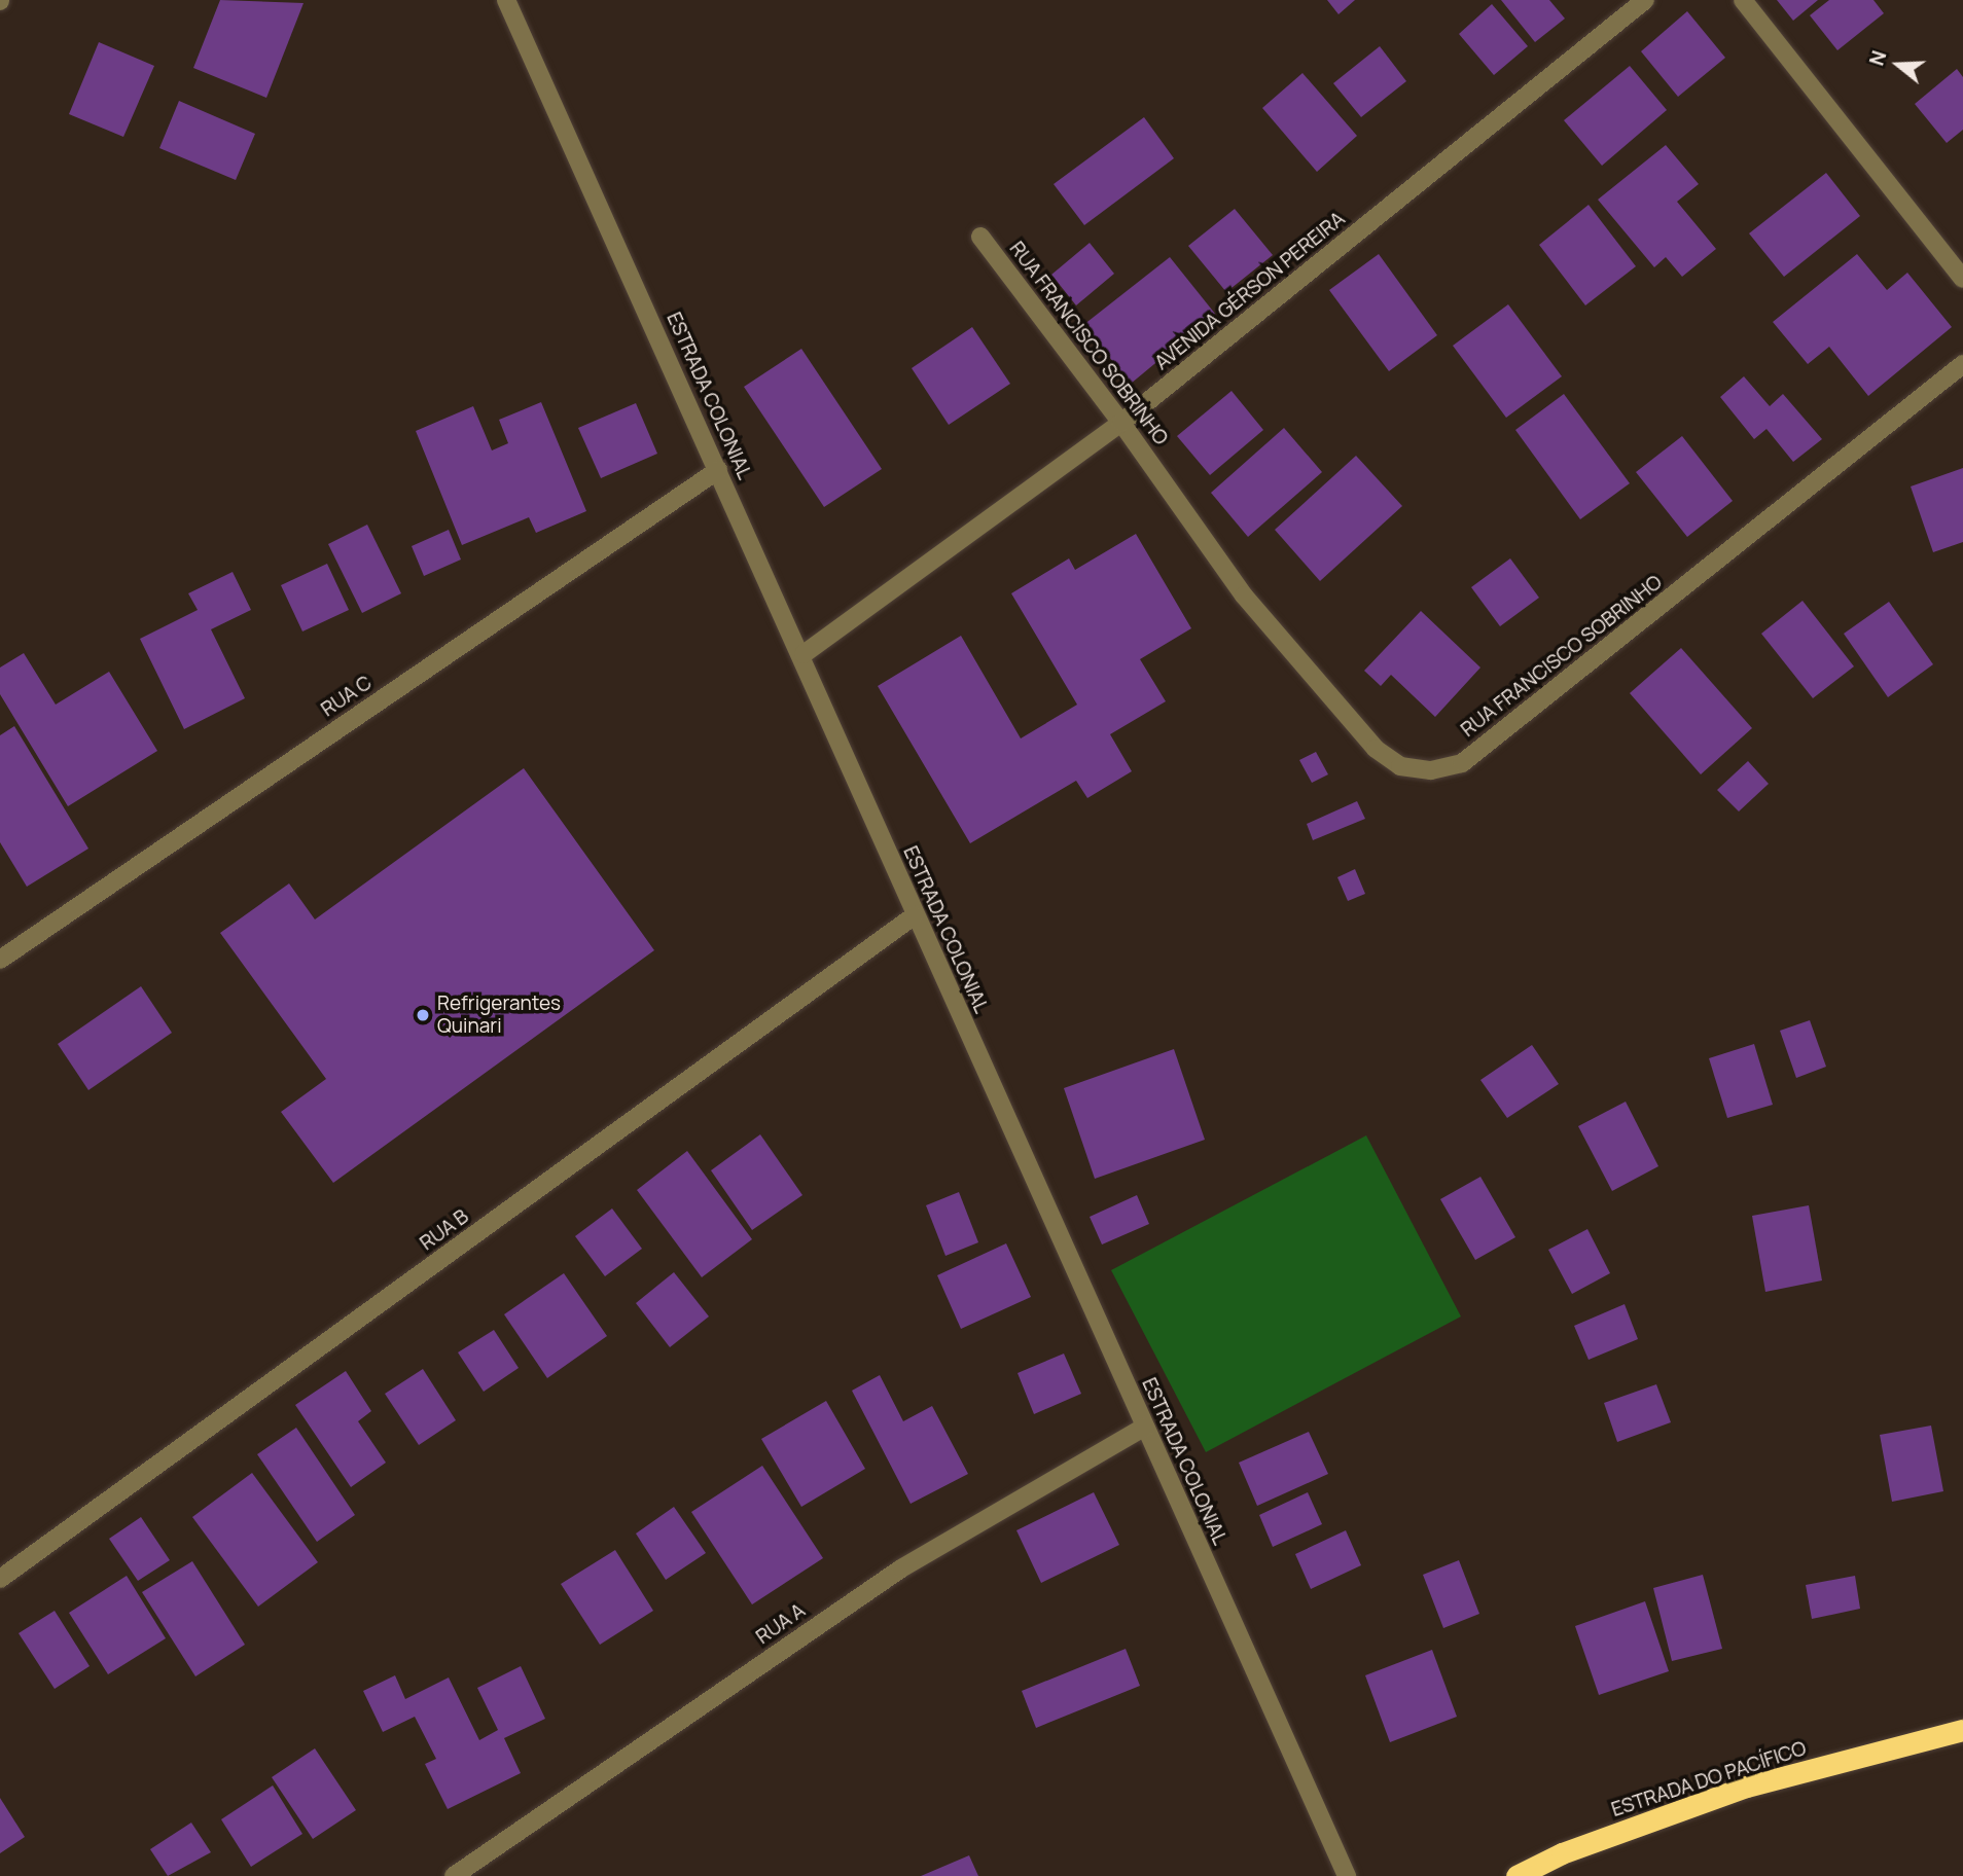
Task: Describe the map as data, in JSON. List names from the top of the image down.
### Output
{
  "streets": {
    "highway": ["ESTRADA DO PACÍFICO"],
    "street": [
      "AVENIDA GÉRSON PEREIRA",
      "RUA FRANCISCO SOBRINHO",
      "ESTRADA COLONIAL",
      "RUA C",
      "RUA B",
      "RUA A"
    ]
  },
  "crossings": [
    ["AVENIDA GÉRSON PEREIRA", "RUA FRANCISCO SOBRINHO"],
    ["AVENIDA GÉRSON PEREIRA", "ESTRADA COLONIAL"],
    ["ESTRADA COLONIAL", "RUA C"],
    ["ESTRADA COLONIAL", "RUA B"],
    ["ESTRADA COLONIAL", "RUA A"]
  ],
  "places": ["Refrigerantes Quinari"],
  "north": "left"
}
